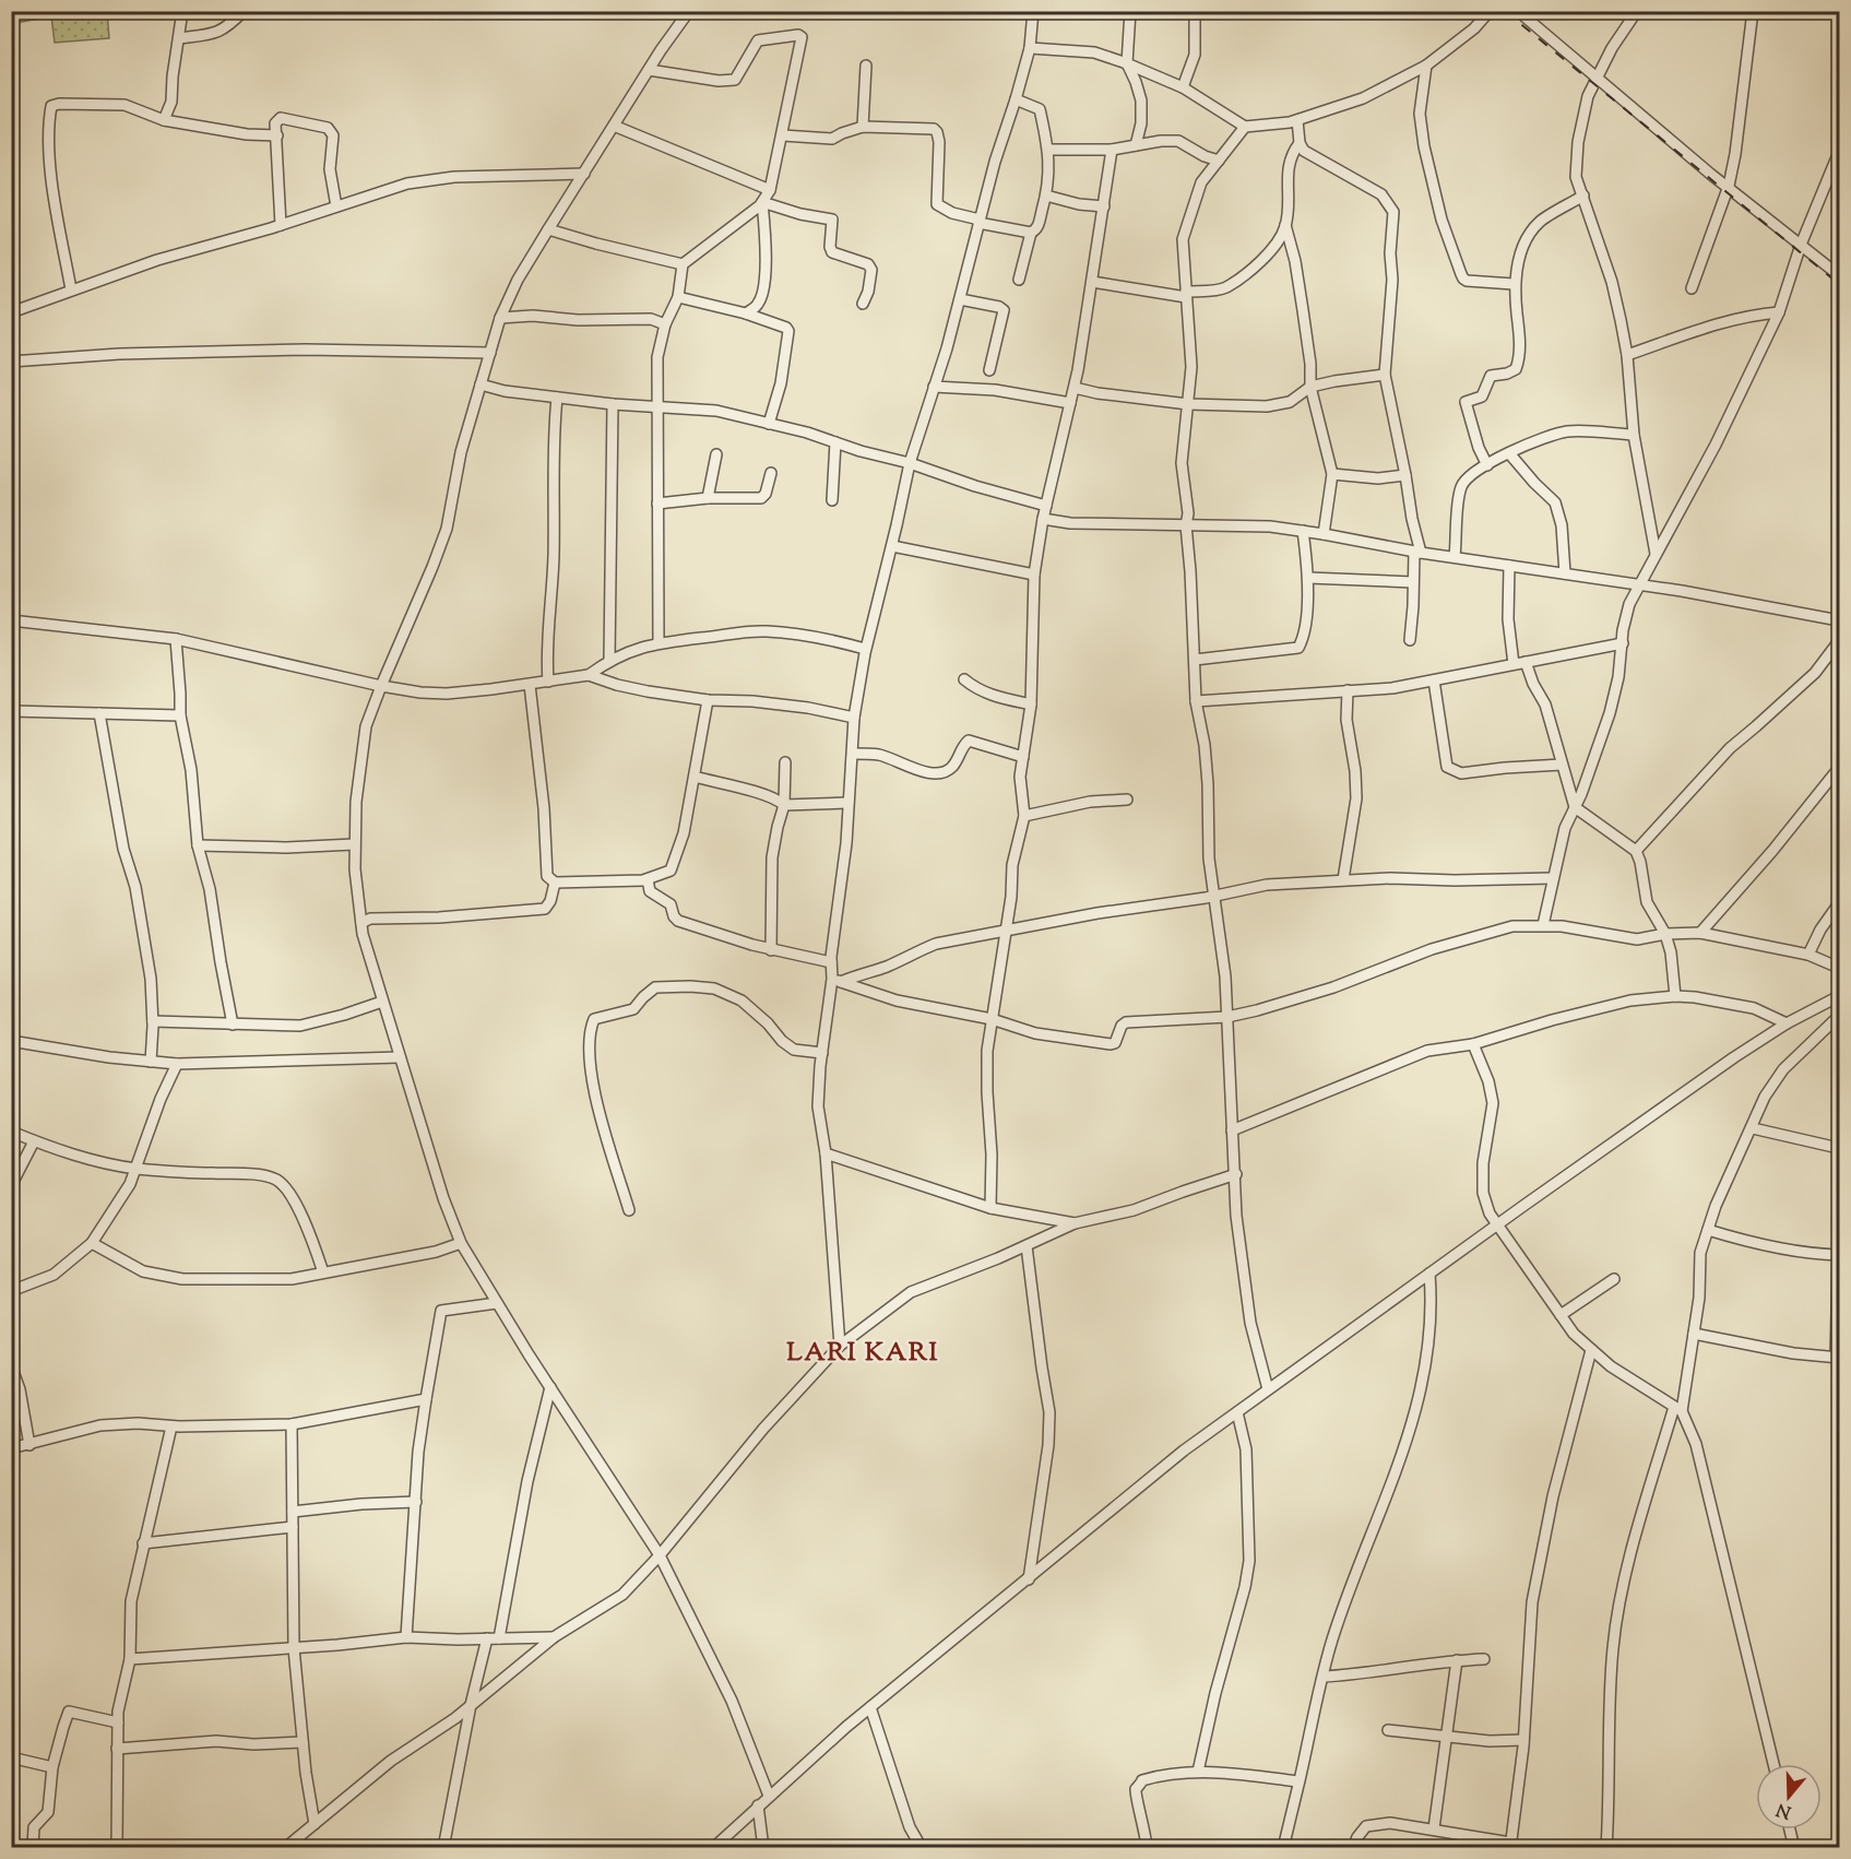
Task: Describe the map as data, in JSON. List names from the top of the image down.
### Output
{
  "districts": ["LARI KARI"],
  "north": "bottom"
}
